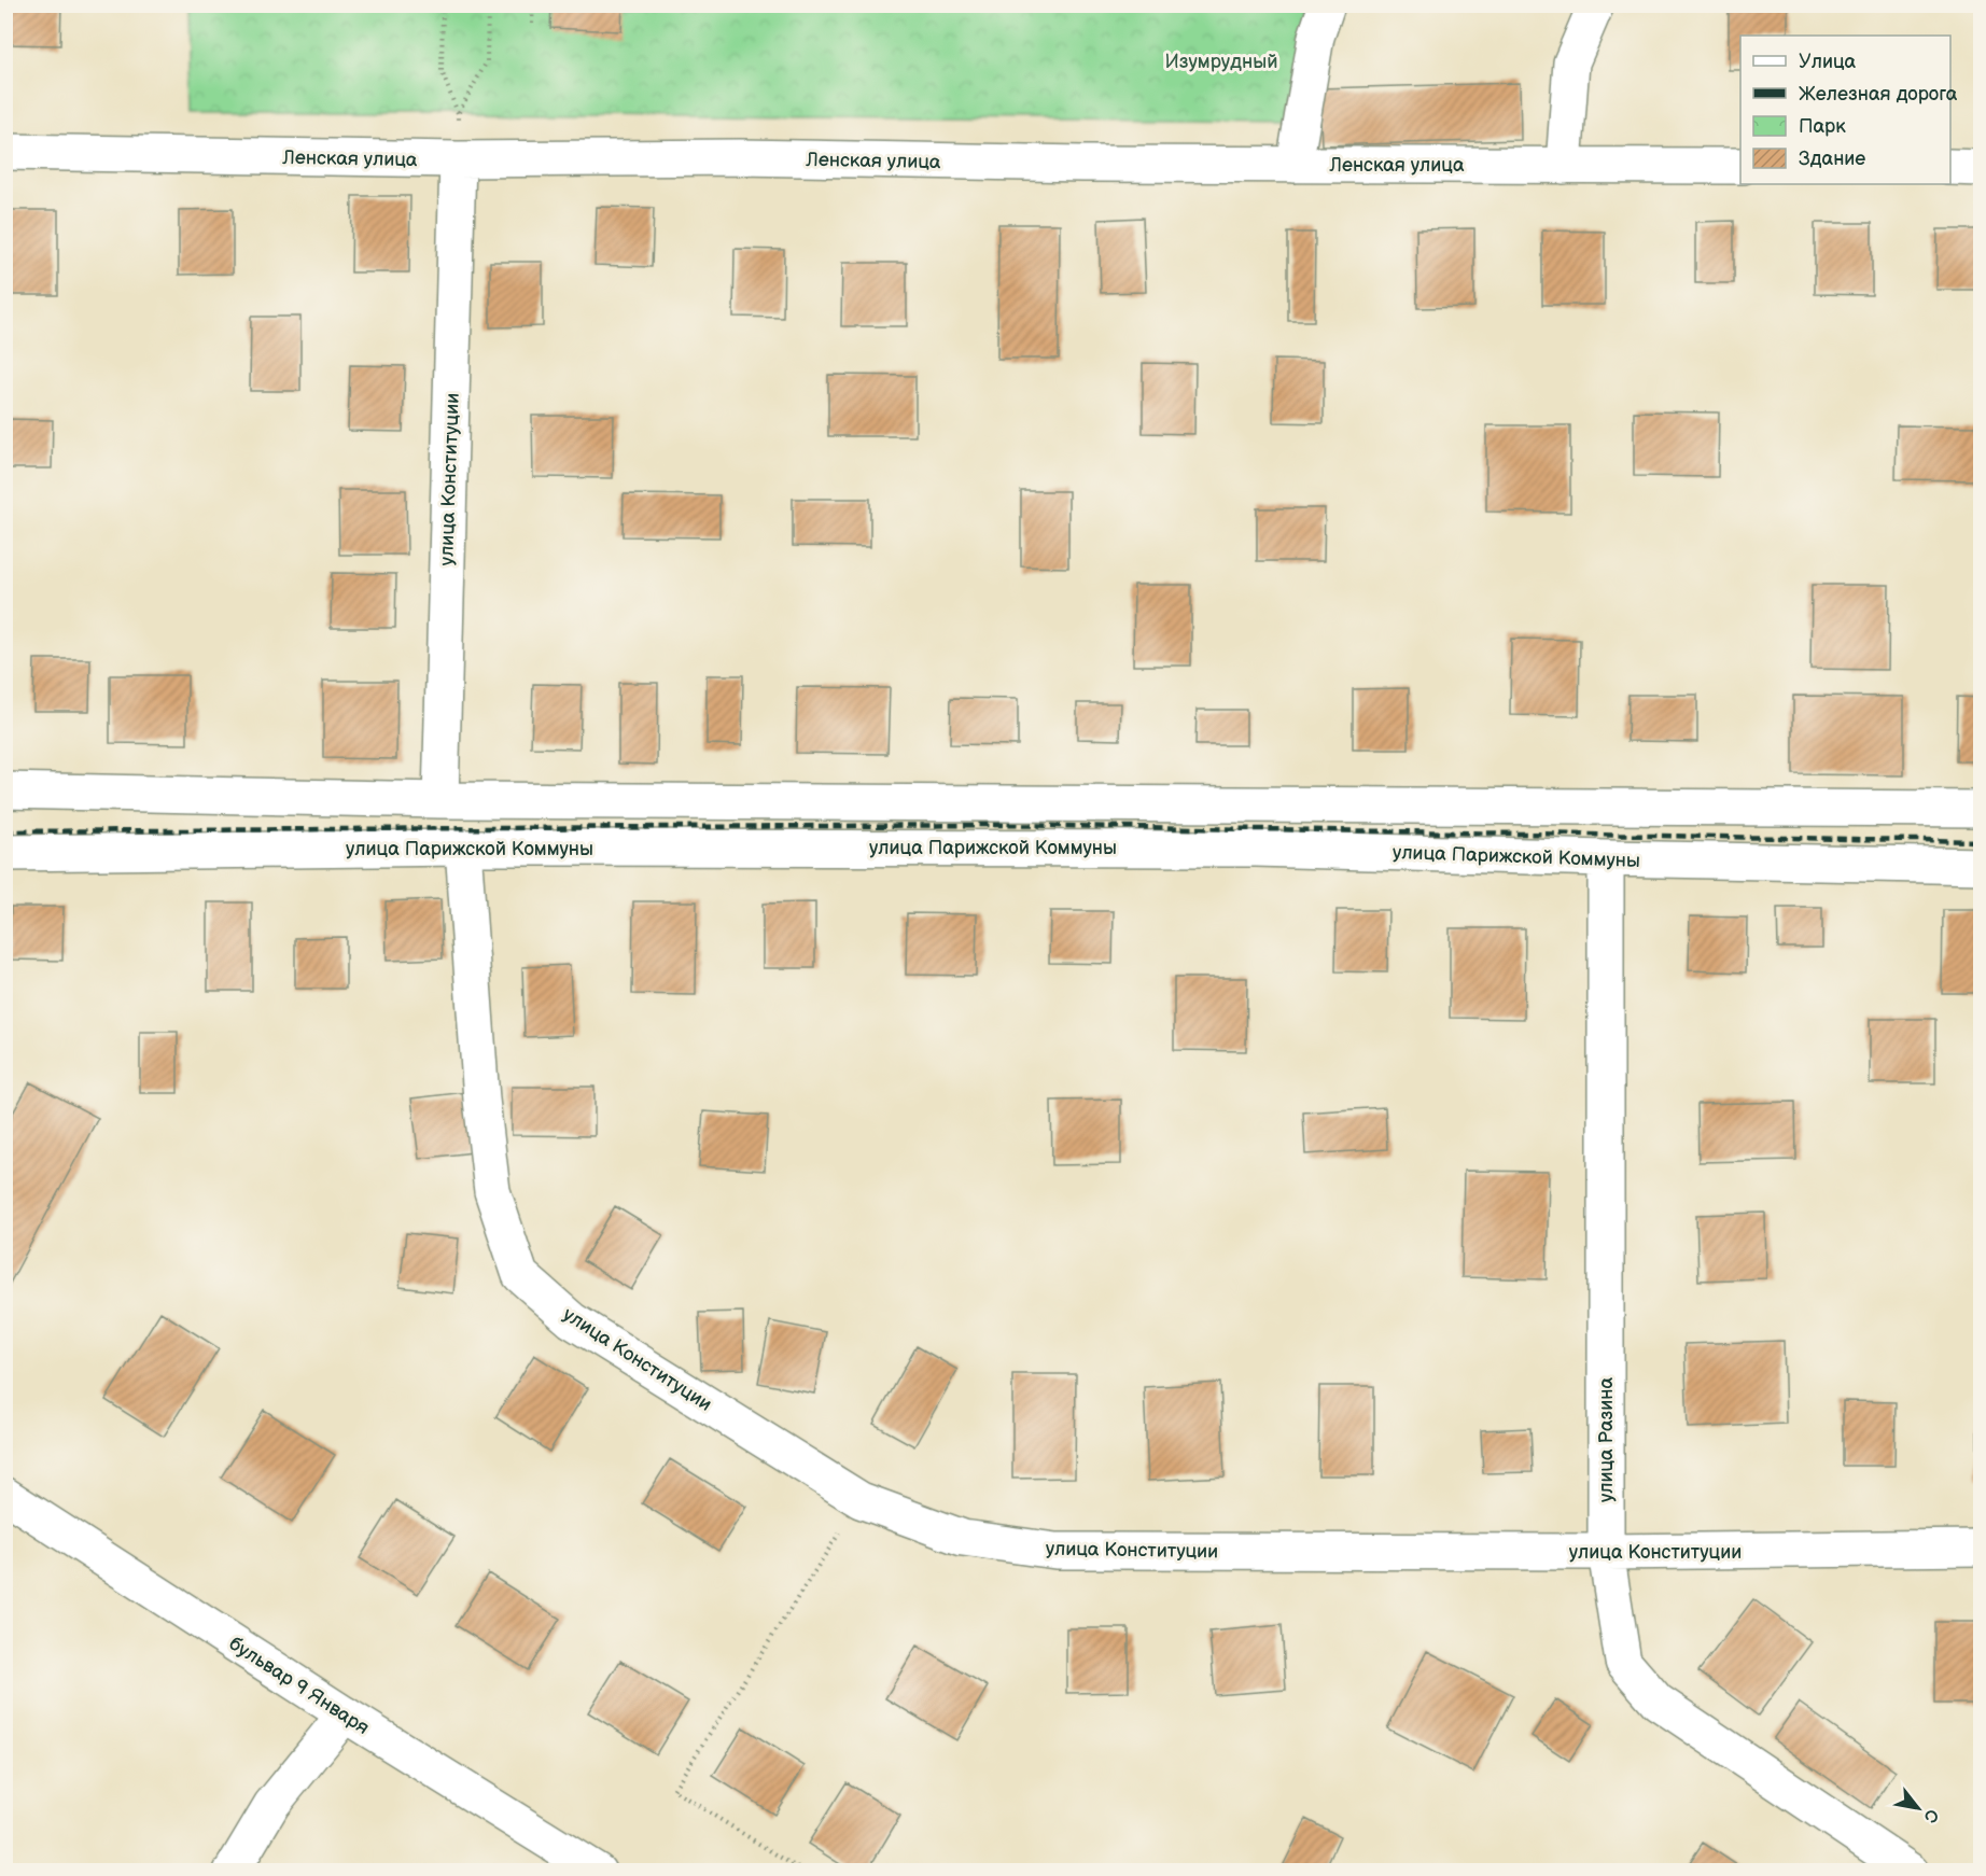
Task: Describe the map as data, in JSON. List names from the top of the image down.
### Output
{
  "streets": {
    "street": [
      "Ленская улица",
      "улица Конституции",
      "улица Парижской Коммуны",
      "улица Разина",
      "бульвар 9 Января"
    ]
  },
  "crossings": [
    ["Ленская улица", "улица Конституции"],
    ["улица Конституции", "улица Парижской Коммуны"],
    ["улица Конституции", "улица Разина"],
    ["улица Парижской Коммуны", "улица Разина"]
  ],
  "parks": ["Изумрудный"],
  "legend": [
    "Улица",
    "Железная дорога",
    "Парк",
    "Здание"
  ],
  "north": "bottom right"
}
